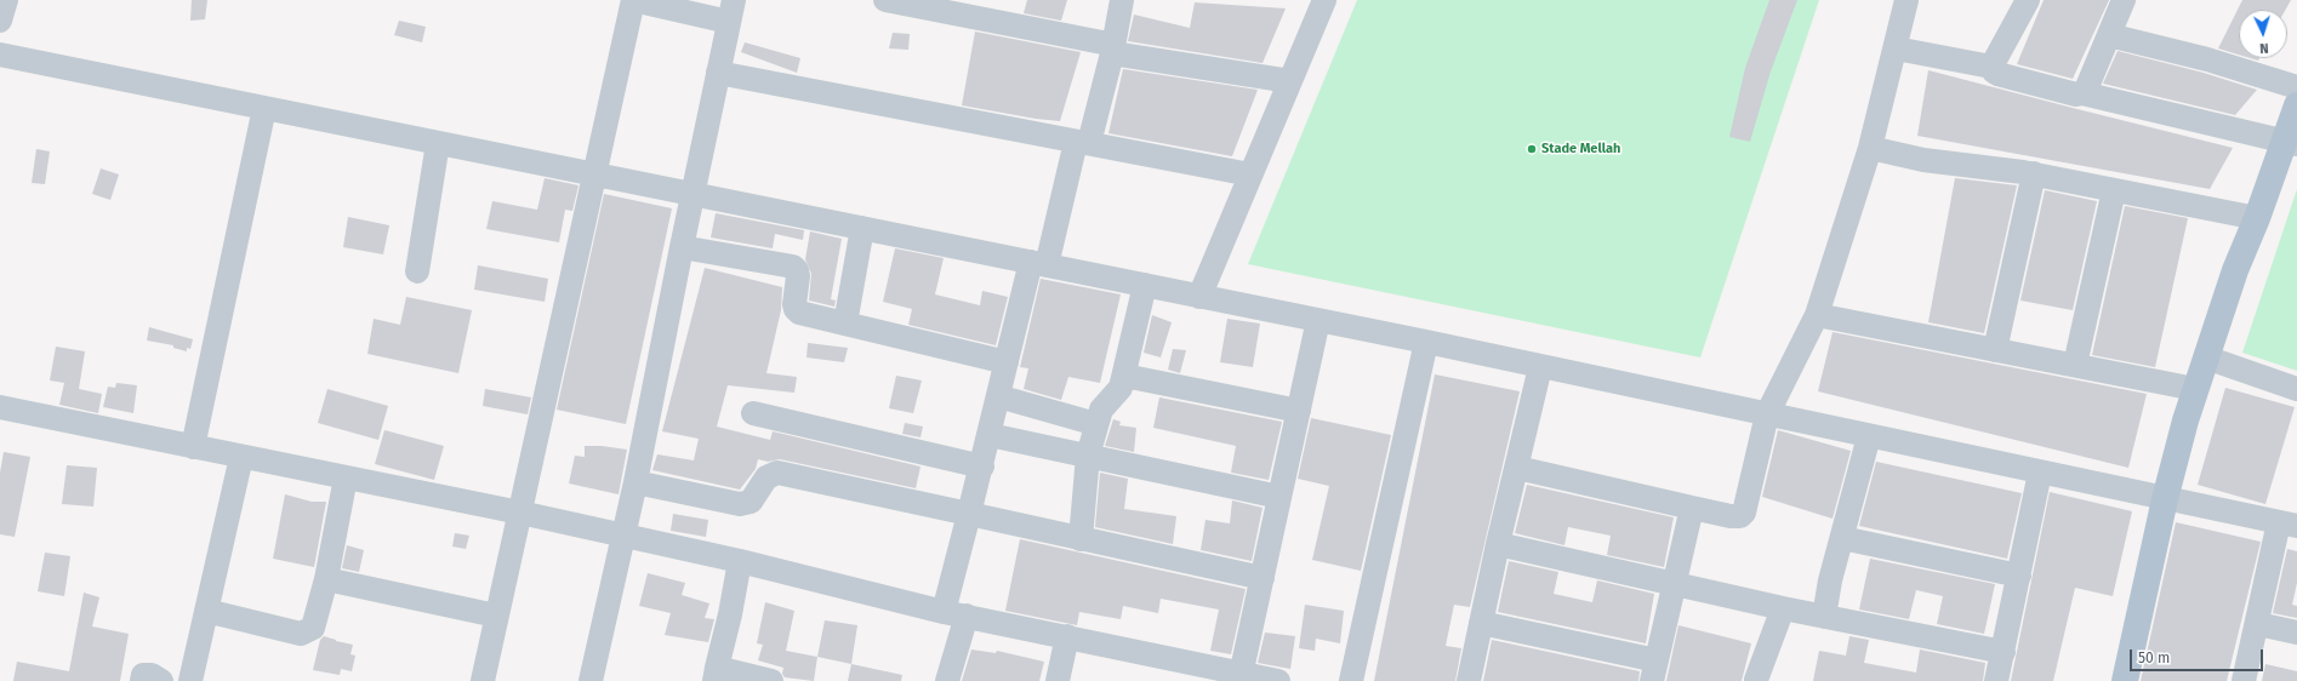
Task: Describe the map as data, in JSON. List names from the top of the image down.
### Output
{
  "places": ["Stade Mellah"],
  "scale_bar": "50 m",
  "north": "bottom"
}
